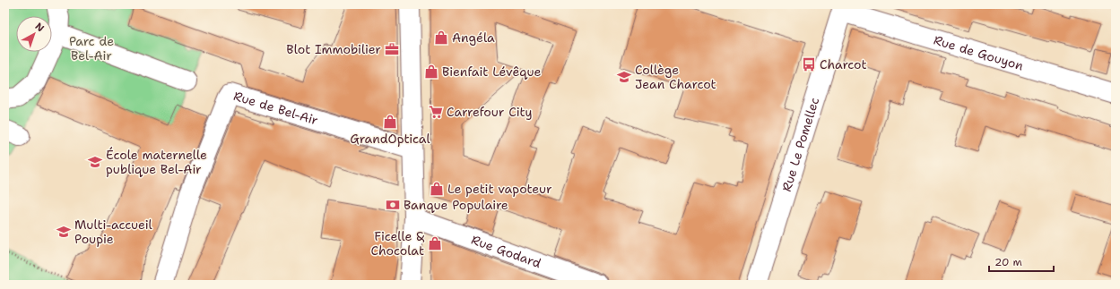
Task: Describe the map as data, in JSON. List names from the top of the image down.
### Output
{
  "streets": {
    "street": [
      "Rue de Gouyon",
      "Rue de Bel-Air",
      "Rue Le Pomellec",
      "Rue Godard"
    ]
  },
  "crossings": [
    ["Rue de Gouyon", "Rue Le Pomellec"]
  ],
  "parks": ["Parc de Bel-Air"],
  "places": {
    "shop": [
      "Angéla",
      "Bienfait Lévêque",
      "GrandOptical",
      "Le petit vapoteur",
      "Ficelle & Chocolat"
    ],
    "office": ["Blot Immobilier"],
    "bus stop": ["Charcot"],
    "school or university": ["Collège Jean Charcot", "École maternelle publique Bel-Air", "Multi-accueil Poupie"],
    "supermarket": ["Carrefour City"],
    "bank": ["Banque Populaire"]
  },
  "scale_bar": "20 m",
  "north": "top right"
}
